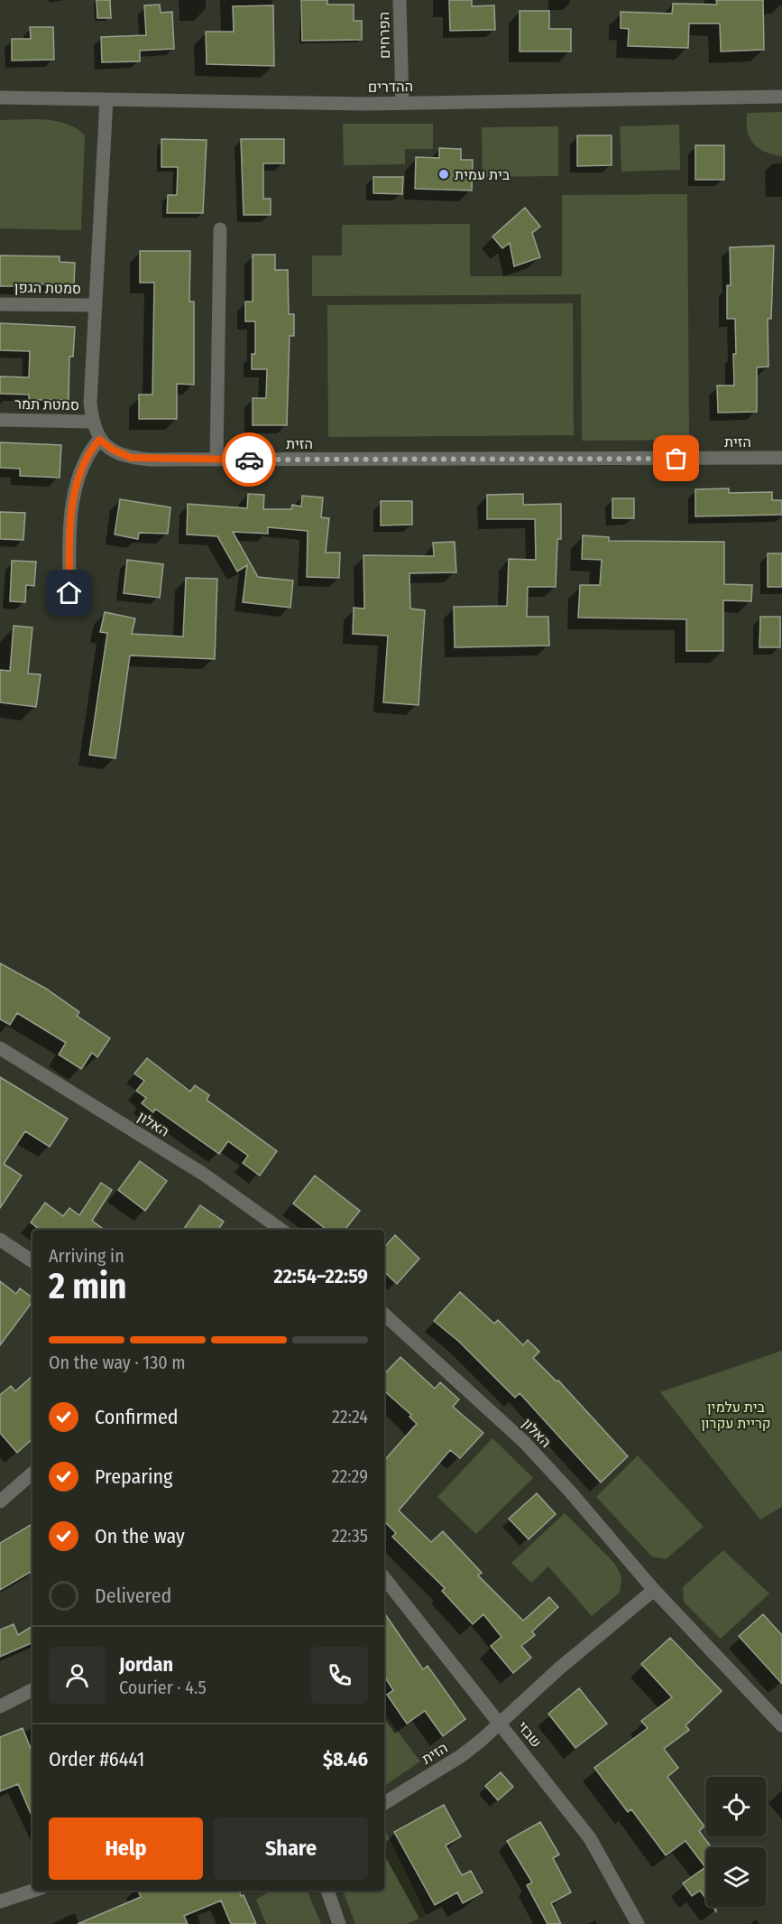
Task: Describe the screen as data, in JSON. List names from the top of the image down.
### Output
{
  "streets": {
    "street": [
      "הפרחים",
      "ההדרים",
      "סמטת הגפן",
      "סמטת תמר",
      "הזית",
      "האלון",
      "שבזי"
    ]
  },
  "crossings": [
    ["הפרחים", "ההדרים"],
    ["הזית", "שבזי"]
  ],
  "parks": ["בית עלמין קריית עקרון"],
  "places": ["בית עמית"],
  "page": {
    "heading": ["2 min", "Arriving in", "22:54–22:59"],
    "panel": [
      "Jordan",
      "Courier · 4.5",
      "Order #6441",
      "$8.46"
    ],
    "bar": "On the way · 130 m",
    "list": [
      ["Confirmed", "22:24"],
      ["Preparing", "22:29"],
      ["On the way", "22:35"],
      "Delivered"
    ],
    "buttons": ["Help", "Share"]
  }
}
